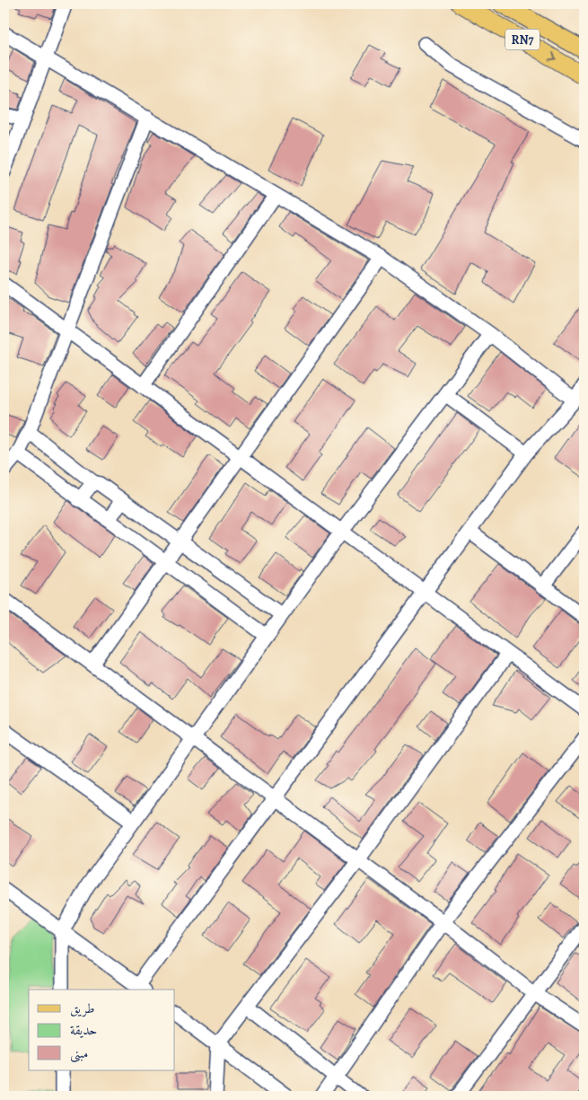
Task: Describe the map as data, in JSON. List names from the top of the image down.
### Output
{
  "streets": {
    "main road": ["RN7"]
  },
  "legend": ["طريق", "حديقة", "مبنى"]
}
